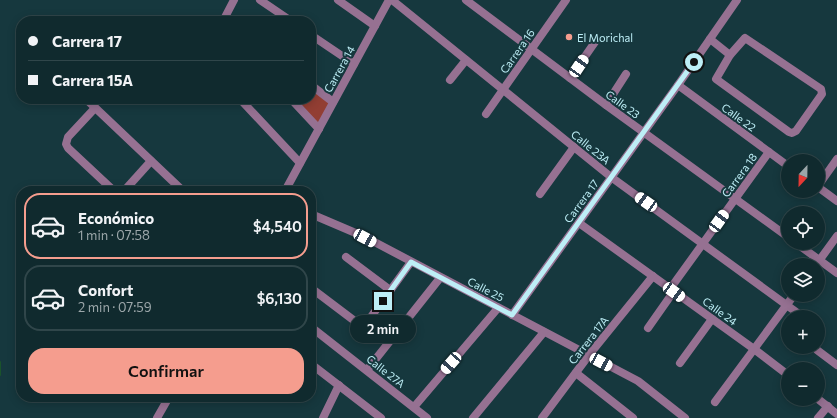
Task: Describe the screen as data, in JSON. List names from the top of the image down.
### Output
{
  "streets": {
    "street": [
      "Carrera 16",
      "Carrera 14",
      "Calle 23",
      "Calle 22",
      "Calle 23A",
      "Carrera 18",
      "Carrera 17",
      "Calle 25",
      "Calle 24",
      "Carrera 17A",
      "Calle 27A"
    ]
  },
  "crossings": [
    ["Carrera 16", "Calle 23"],
    ["Carrera 16", "Calle 23A"],
    ["Carrera 14", "Calle 23A"],
    ["Calle 23", "Carrera 18"],
    ["Calle 23", "Carrera 17"],
    ["Calle 22", "Carrera 18"],
    ["Calle 22", "Carrera 17"],
    ["Calle 23A", "Carrera 18"],
    ["Calle 23A", "Carrera 17"],
    ["Carrera 18", "Calle 24"],
    ["Carrera 17", "Calle 25"],
    ["Carrera 17", "Calle 24"],
    ["Calle 25", "Carrera 17A"],
    ["Calle 24", "Carrera 17A"]
  ],
  "places": ["El Morichal"],
  "north": "bottom",
  "page": {
    "banner": ["Carrera 17", "Carrera 15A"],
    "map_buttons": ["+", "−"],
    "list": [
      {
        "name": "Económico",
        "note": "1 min · 07:58",
        "value": "$4,540"
      },
      {
        "name": "Confort",
        "note": "2 min · 07:59",
        "value": "$6,130"
      }
    ],
    "bubble": "2 min",
    "buttons": "Confirmar"
  }
}
